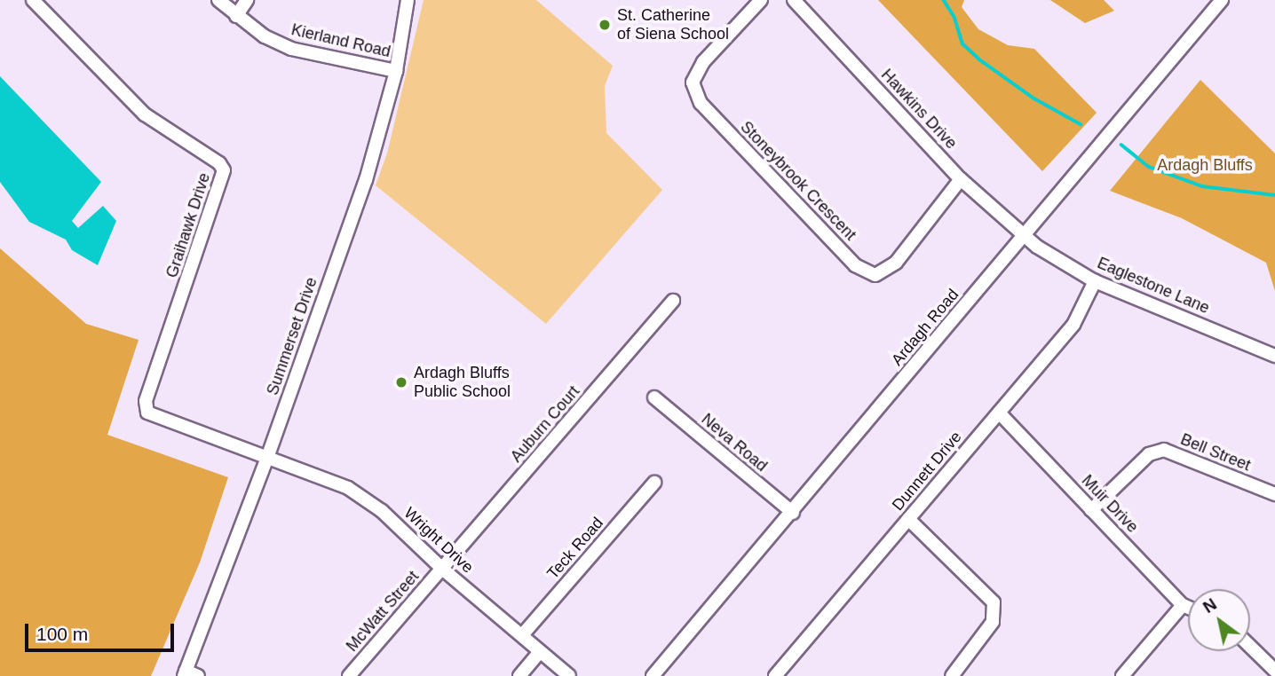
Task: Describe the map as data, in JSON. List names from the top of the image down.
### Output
{
  "streets": {
    "street": [
      "Kierland Road",
      "Hawkins Drive",
      "Stoneybrook Crescent",
      "Graihawk Drive",
      "Eaglestone Lane",
      "Ardagh Road",
      "Summerset Drive",
      "Auburn Court",
      "Neva Road",
      "Bell Street",
      "Dunnett Drive",
      "Muir Drive",
      "Wright Drive",
      "Teck Road",
      "McWatt Street"
    ]
  },
  "crossings": [
    ["Kierland Road", "Summerset Drive"],
    ["Hawkins Drive", "Stoneybrook Crescent"],
    ["Hawkins Drive", "Eaglestone Lane"],
    ["Hawkins Drive", "Ardagh Road"],
    ["Graihawk Drive", "Summerset Drive"],
    ["Graihawk Drive", "Wright Drive"],
    ["Eaglestone Lane", "Ardagh Road"],
    ["Eaglestone Lane", "Dunnett Drive"],
    ["Ardagh Road", "Neva Road"],
    ["Summerset Drive", "Wright Drive"],
    ["Auburn Court", "Wright Drive"],
    ["Auburn Court", "McWatt Street"],
    ["Bell Street", "Muir Drive"],
    ["Dunnett Drive", "Muir Drive"],
    ["Wright Drive", "Teck Road"],
    ["Wright Drive", "McWatt Street"]
  ],
  "parks": ["Ardagh Bluffs"],
  "places": ["St. Catherine of Siena School", "Ardagh Bluffs Public School"],
  "scale_bar": "100 m",
  "north": "top left"
}
